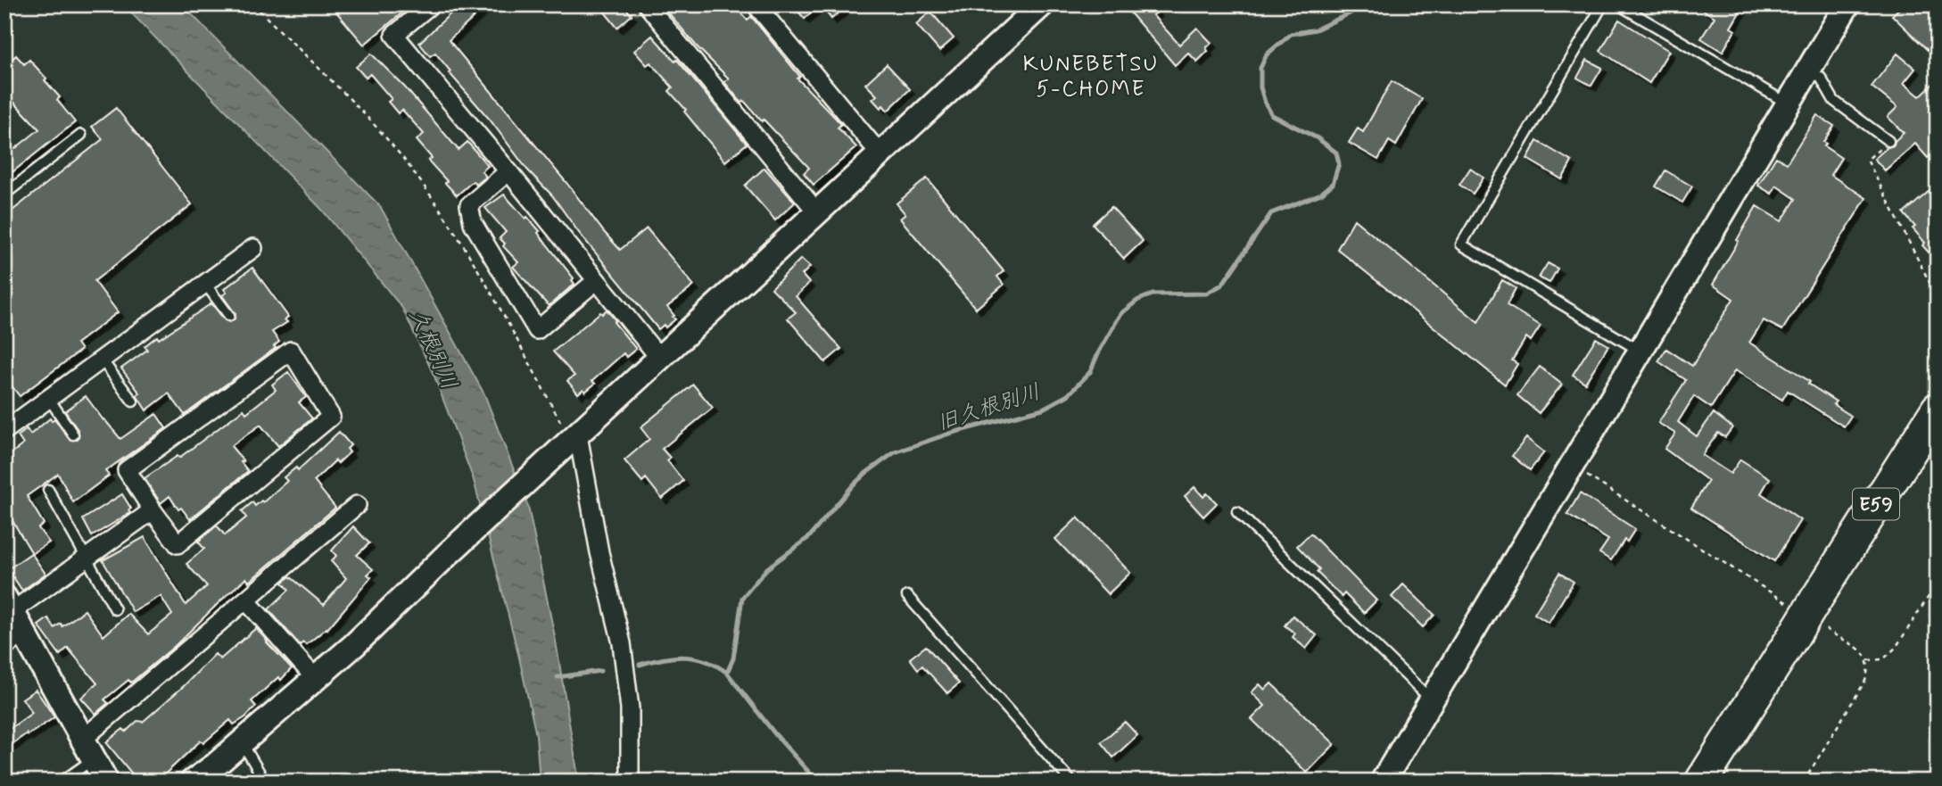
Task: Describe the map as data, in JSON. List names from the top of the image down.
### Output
{
  "streets": {
    "highway": ["E59"]
  },
  "districts": ["KUNEBETSU 5-CHOME"],
  "water": ["久根別川", "旧久根別川"]
}
